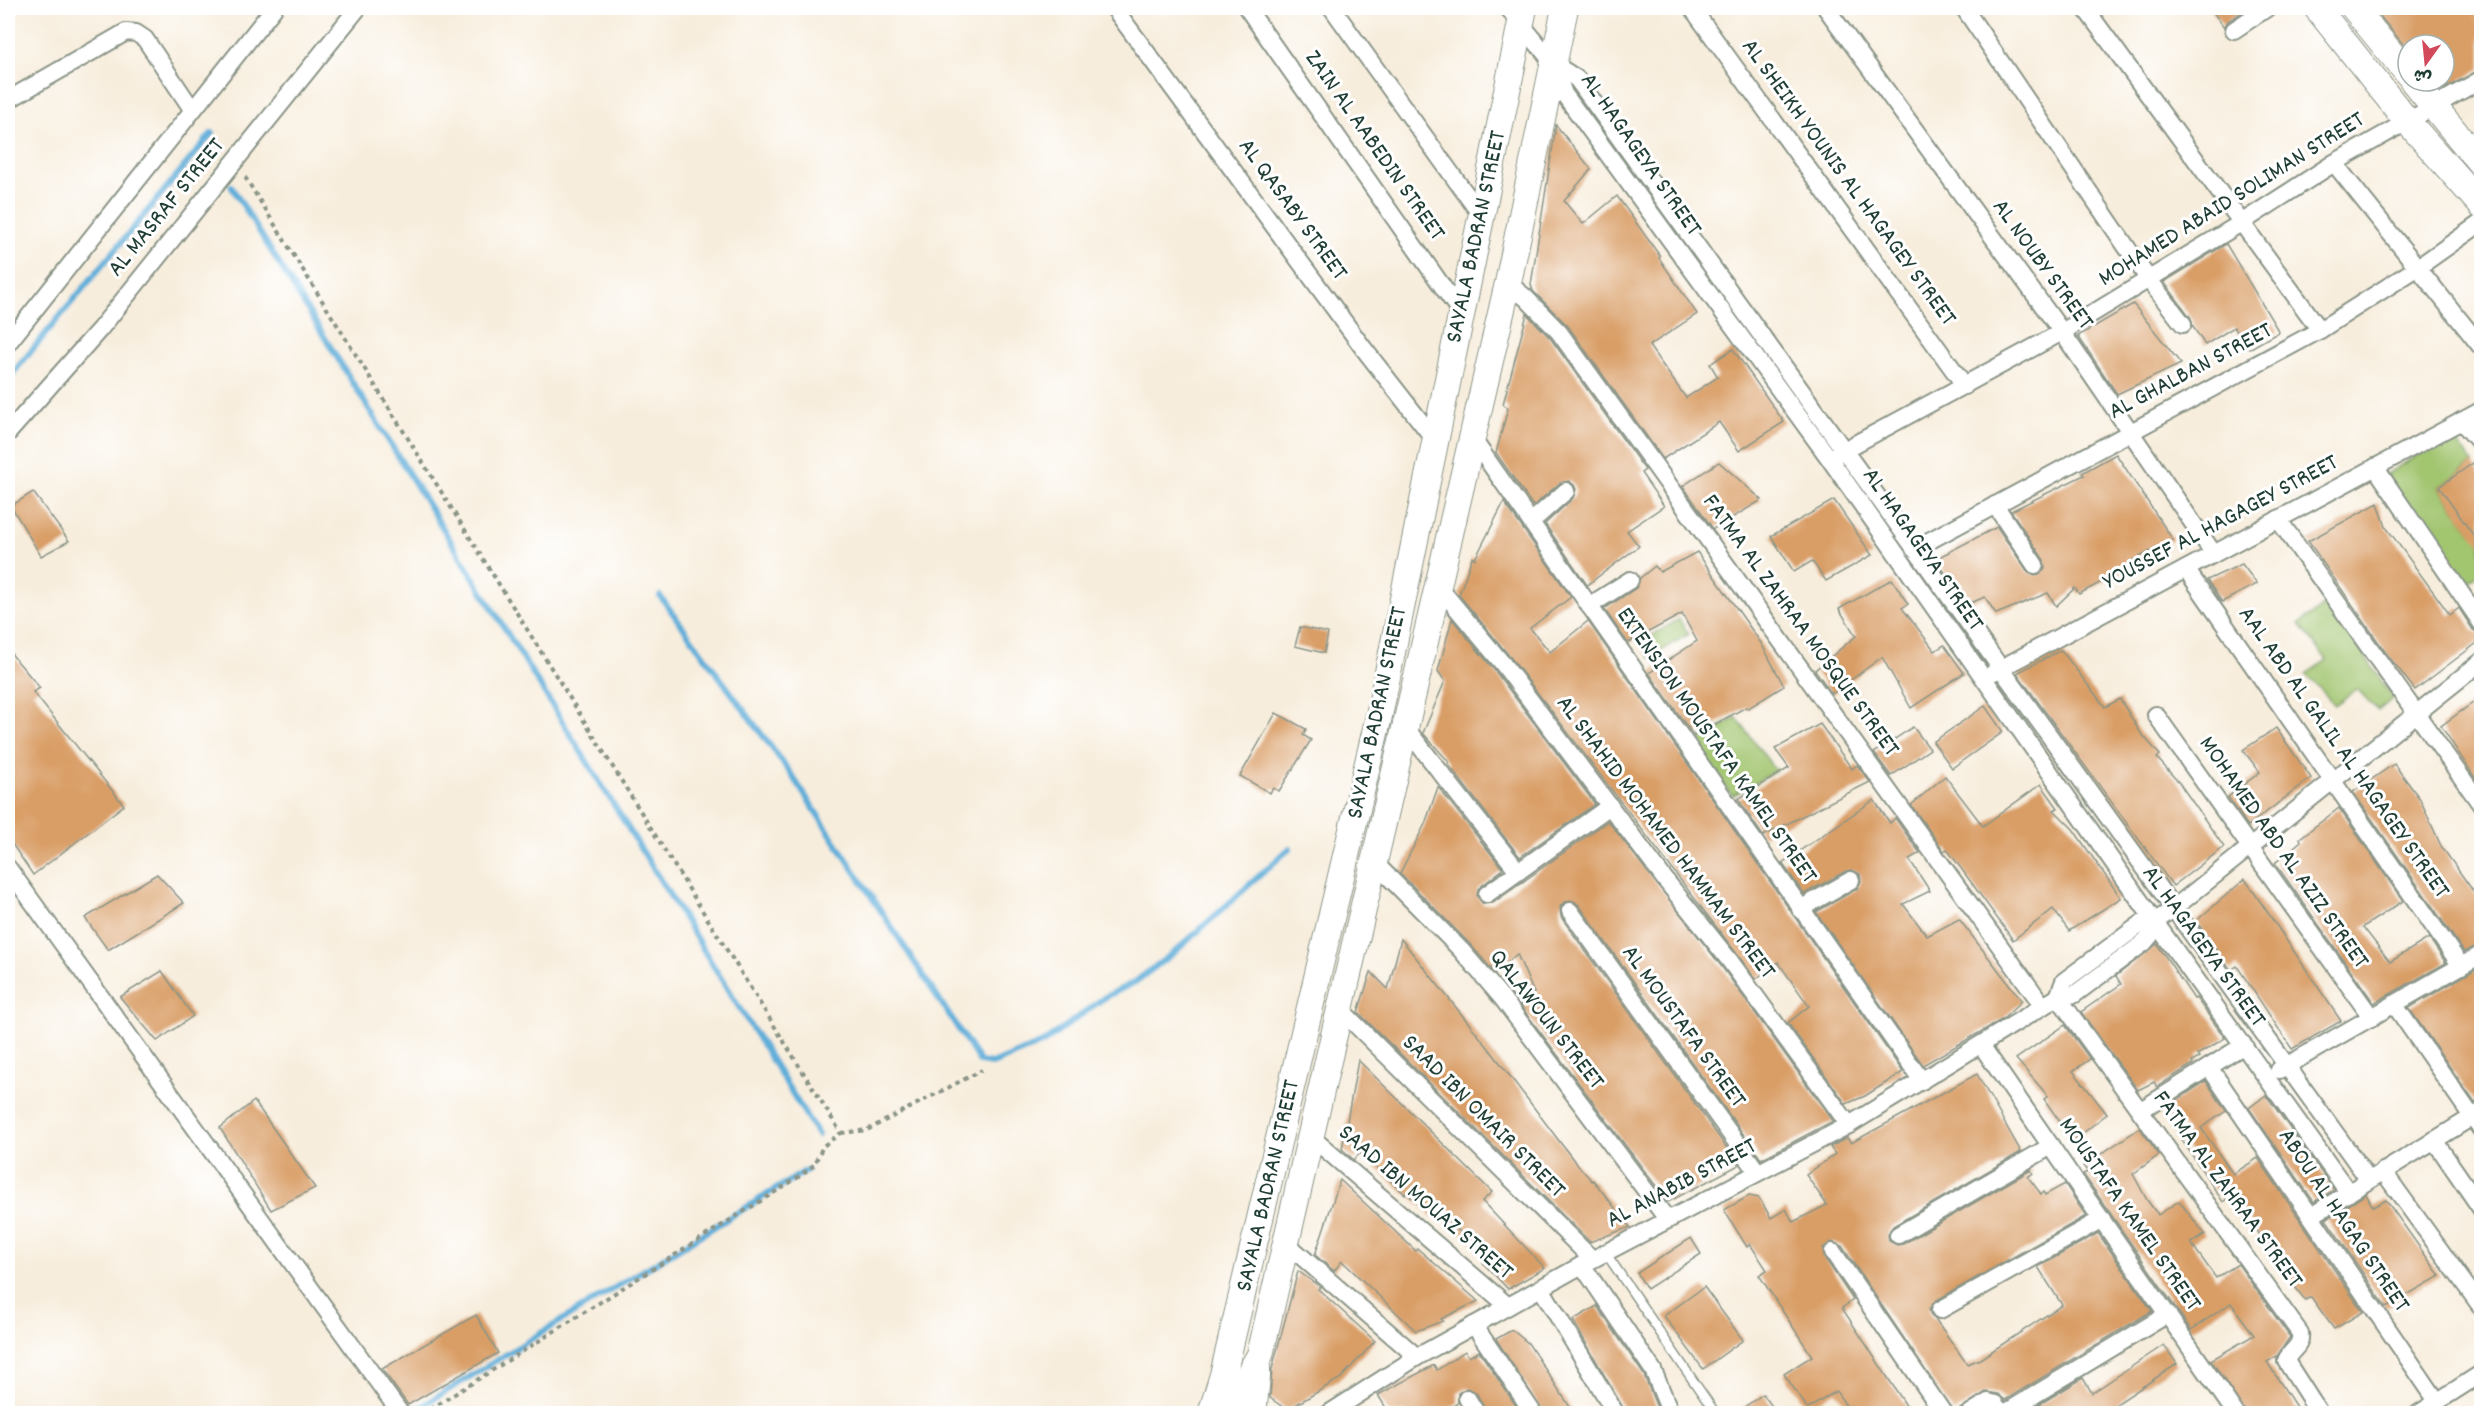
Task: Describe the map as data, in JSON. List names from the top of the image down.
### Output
{
  "streets": {
    "main road": ["SAYALA BADRAN STREET"],
    "street": [
      "ZAIN AL AABEDIN STREET",
      "AL HAGAGEYA STREET",
      "AL SHEIKH YOUNIS AL HAGAGEY STREET",
      "MOHAMED ABAID SOLIMAN STREET",
      "AL MASRAF STREET",
      "AL QASABY STREET",
      "AL NOUBY STREET",
      "AL GHALBAN STREET",
      "YOUSSEF AL HAGAGEY STREET",
      "FATMA AL ZAHRAA MOSQUE STREET",
      "EXTENSION MOUSTAFA KAMEL STREET",
      "AAL ABD AL GALIL AL HAGAGEY STREET",
      "AL SHAHID MOHAMED HAMMAM STREET",
      "MOHAMED ABD AL AZIZ STREET",
      "QALAWOUN STREET",
      "AL MOUSTAFA STREET",
      "SAAD IBN OMAIR STREET",
      "AL ANABIB STREET",
      "FATMA AL ZAHRAA STREET",
      "SAAD IBN MOUAZ STREET",
      "MOUSTAFA KAMEL STREET",
      "ABOU AL HAGAG STREET"
    ]
  },
  "crossings": [
    ["ZAIN AL AABEDIN STREET", "SAYALA BADRAN STREET"],
    ["AL HAGAGEYA STREET", "MOHAMED ABAID SOLIMAN STREET"],
    ["AL HAGAGEYA STREET", "SAYALA BADRAN STREET"],
    ["AL HAGAGEYA STREET", "AL GHALBAN STREET"],
    ["AL HAGAGEYA STREET", "YOUSSEF AL HAGAGEY STREET"],
    ["AL HAGAGEYA STREET", "AL ANABIB STREET"],
    ["AL SHEIKH YOUNIS AL HAGAGEY STREET", "MOHAMED ABAID SOLIMAN STREET"],
    ["MOHAMED ABAID SOLIMAN STREET", "AL NOUBY STREET"],
    ["AL QASABY STREET", "SAYALA BADRAN STREET"],
    ["SAYALA BADRAN STREET", "FATMA AL ZAHRAA MOSQUE STREET"],
    ["SAYALA BADRAN STREET", "EXTENSION MOUSTAFA KAMEL STREET"],
    ["SAYALA BADRAN STREET", "AL SHAHID MOHAMED HAMMAM STREET"],
    ["SAYALA BADRAN STREET", "QALAWOUN STREET"],
    ["SAYALA BADRAN STREET", "SAAD IBN OMAIR STREET"],
    ["SAYALA BADRAN STREET", "SAAD IBN MOUAZ STREET"],
    ["AL NOUBY STREET", "AL GHALBAN STREET"],
    ["AL NOUBY STREET", "YOUSSEF AL HAGAGEY STREET"],
    ["YOUSSEF AL HAGAGEY STREET", "AAL ABD AL GALIL AL HAGAGEY STREET"],
    ["FATMA AL ZAHRAA MOSQUE STREET", "AL ANABIB STREET"],
    ["EXTENSION MOUSTAFA KAMEL STREET", "AL ANABIB STREET"],
    ["AAL ABD AL GALIL AL HAGAGEY STREET", "AL ANABIB STREET"],
    ["AL SHAHID MOHAMED HAMMAM STREET", "AL ANABIB STREET"],
    ["MOHAMED ABD AL AZIZ STREET", "AL ANABIB STREET"],
    ["QALAWOUN STREET", "AL ANABIB STREET"],
    ["AL MOUSTAFA STREET", "AL ANABIB STREET"],
    ["SAAD IBN OMAIR STREET", "AL ANABIB STREET"],
    ["AL ANABIB STREET", "FATMA AL ZAHRAA STREET"],
    ["AL ANABIB STREET", "SAAD IBN MOUAZ STREET"],
    ["AL ANABIB STREET", "MOUSTAFA KAMEL STREET"]
  ],
  "north": "bottom"
}
